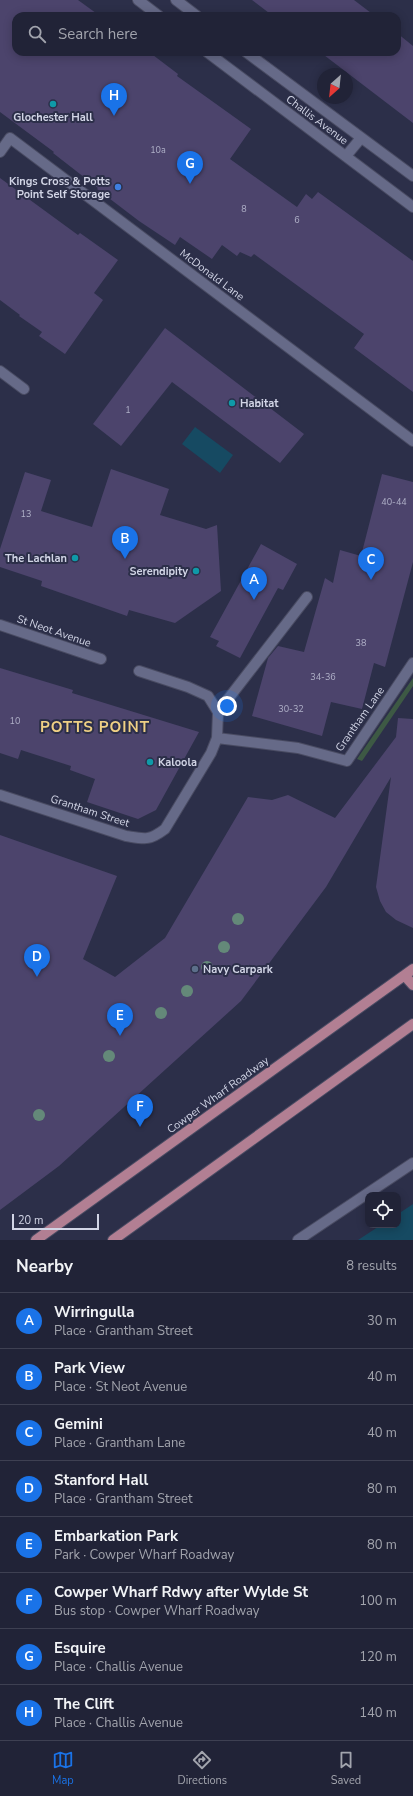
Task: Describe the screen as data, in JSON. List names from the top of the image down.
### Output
{
  "streets": {
    "main road": ["Cowper Wharf Roadway"],
    "street": [
      "Challis Avenue",
      "McDonald Lane",
      "St Neot Avenue",
      "Grantham Lane",
      "Grantham Street"
    ]
  },
  "crossings": [
    ["Grantham Lane", "Grantham Street"]
  ],
  "districts": ["POTTS POINT"],
  "places": [
    "Glochester Hall",
    "Kings Cross & Potts Point Self Storage",
    "Habitat",
    "The Lachlan",
    "Serendipity",
    "Kaloola",
    "Navy Carpark"
  ],
  "house_numbers": [
    "10a",
    "8",
    "6",
    "1",
    "40-44",
    "13",
    "38",
    "34-36",
    "30-32",
    "10"
  ],
  "scale_bar": "20 m",
  "north": "bottom left",
  "page": {
    "search": "Search here",
    "pins": [
      "H",
      "G",
      "B",
      "C",
      "A",
      "D",
      "E",
      "F"
    ],
    "scale": "20 m",
    "heading": ["Nearby", "8 results"],
    "list": [
      {
        "mark": "A",
        "name": "Wirringulla",
        "note": "Place · Grantham Street",
        "value": "30 m"
      },
      {
        "mark": "B",
        "name": "Park View",
        "note": "Place · St Neot Avenue",
        "value": "40 m"
      },
      {
        "mark": "C",
        "name": "Gemini",
        "note": "Place · Grantham Lane",
        "value": "40 m"
      },
      {
        "mark": "D",
        "name": "Stanford Hall",
        "note": "Place · Grantham Street",
        "value": "80 m"
      },
      {
        "mark": "E",
        "name": "Embarkation Park",
        "note": "Park · Cowper Wharf Roadway",
        "value": "80 m"
      },
      {
        "mark": "F",
        "name": "Cowper Wharf Rdwy after Wylde St",
        "note": "Bus stop · Cowper Wharf Roadway",
        "value": "100 m"
      },
      {
        "mark": "G",
        "name": "Esquire",
        "note": "Place · Challis Avenue",
        "value": "120 m"
      },
      {
        "mark": "H",
        "name": "The Clift",
        "note": "Place · Challis Avenue",
        "value": "140 m"
      }
    ],
    "nav": ["Map", "Directions", "Saved"]
  }
}
